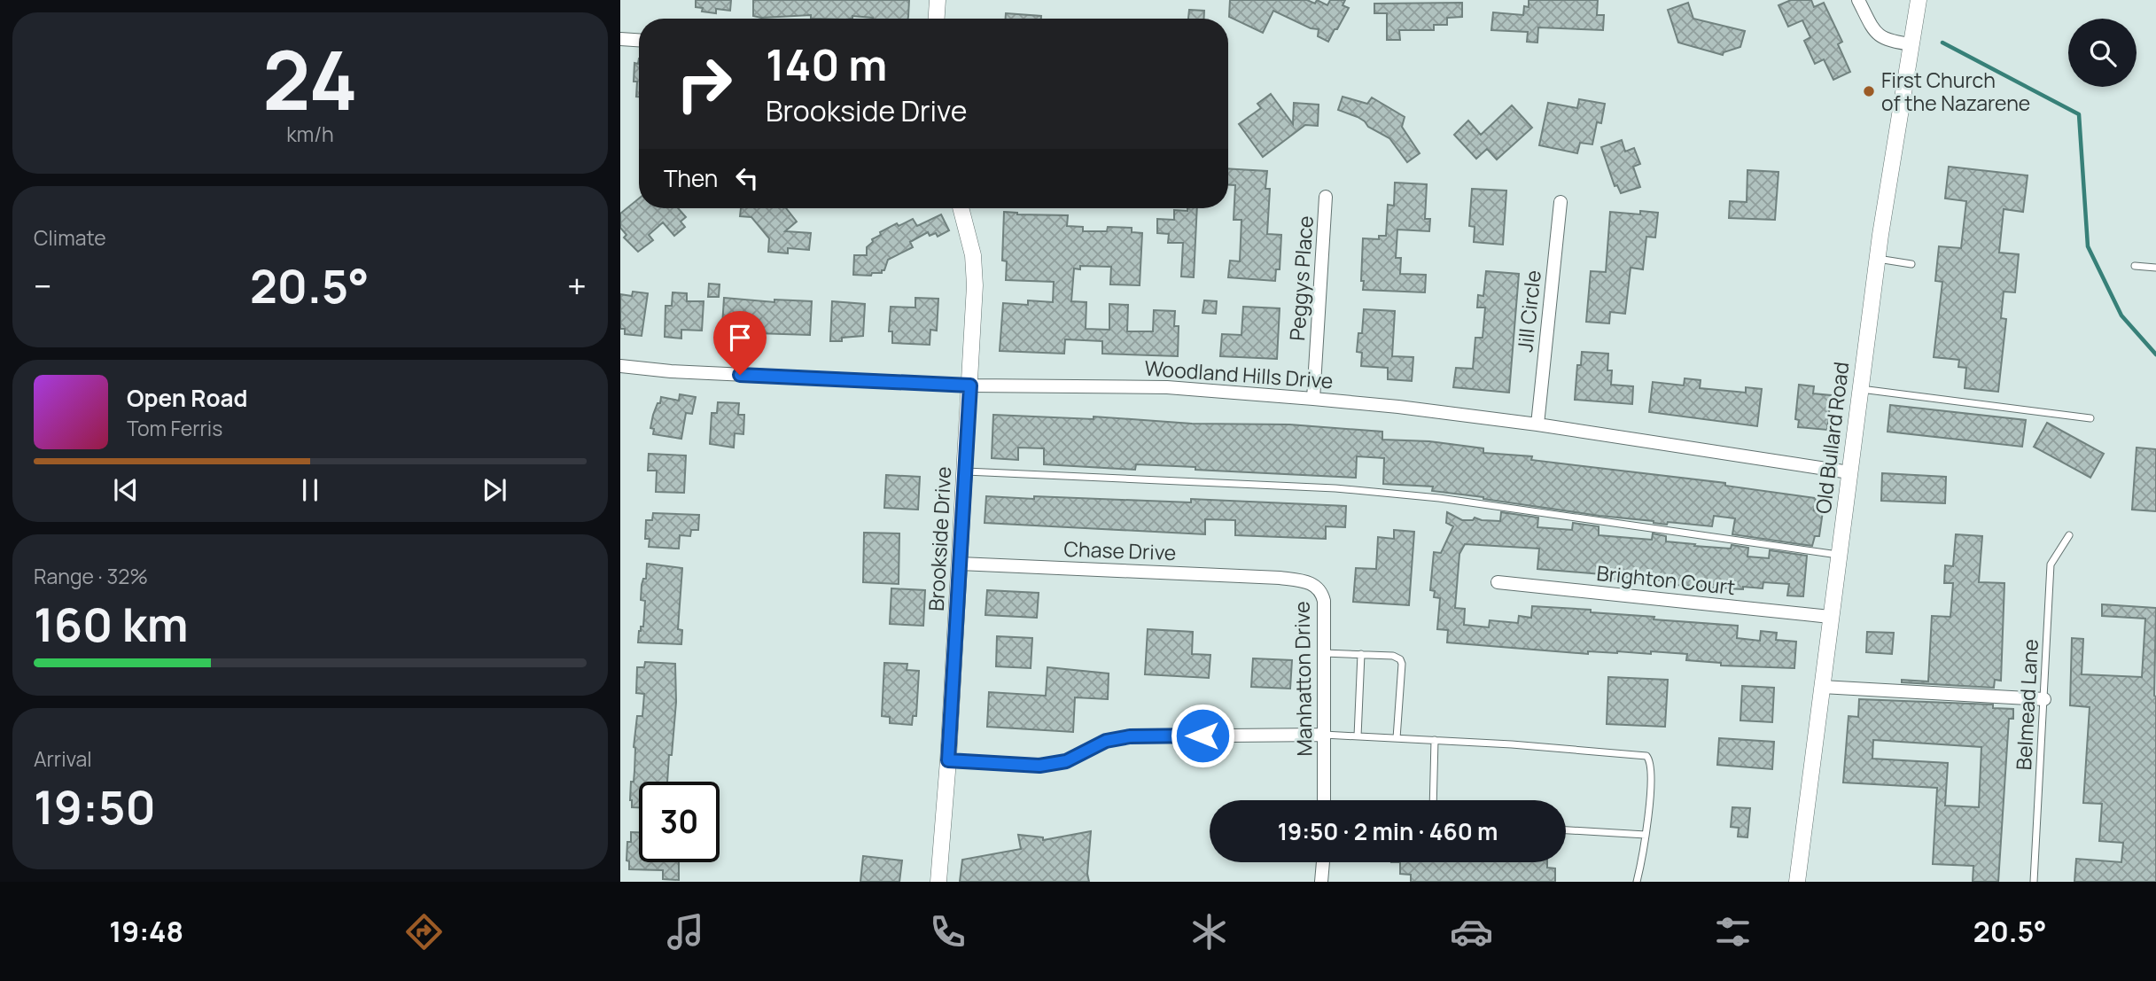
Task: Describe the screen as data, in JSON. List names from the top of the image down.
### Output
{
  "streets": {
    "street": [
      "Peggys Place",
      "Jill Circle",
      "Woodland Hills Drive",
      "Old Bullard Road",
      "Brookside Drive",
      "Chase Drive",
      "Brighton Court",
      "Manhatton Drive"
    ],
    "lane": ["Belmead Lane"]
  },
  "crossings": [
    ["Peggys Place", "Woodland Hills Drive"],
    ["Jill Circle", "Woodland Hills Drive"],
    ["Woodland Hills Drive", "Old Bullard Road"],
    ["Woodland Hills Drive", "Brookside Drive"],
    ["Old Bullard Road", "Brighton Court"],
    ["Brookside Drive", "Chase Drive"],
    ["Chase Drive", "Manhatton Drive"]
  ],
  "places": ["First Church of the Nazarene"],
  "page": {
    "tile": [
      ["24", "km/h"],
      "Climate",
      ["Range · 32%", "160 km"],
      ["Arrival", "19:50"]
    ],
    "turn": ["140 m", "Brookside Drive"],
    "then": "Then",
    "heat": ["−", "20.5°", "+"],
    "song": ["Open Road", "Tom Ferris"],
    "limit": "30",
    "trip": "19:50 · 2 min · 460 m",
    "tabs": ["19:48", "20.5°"]
  }
}
